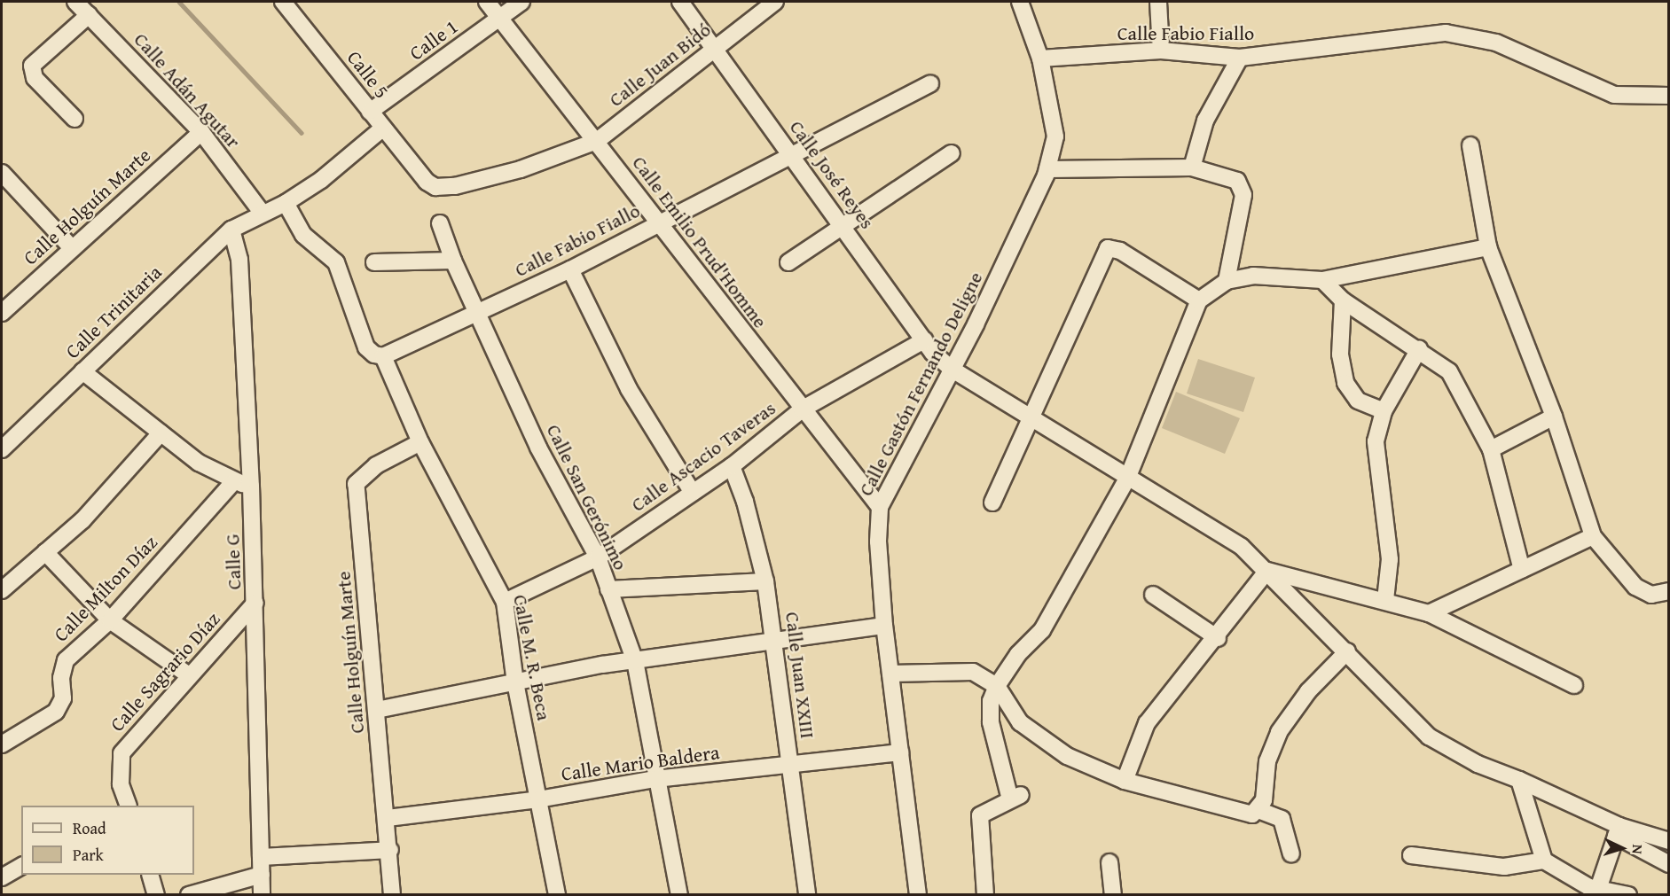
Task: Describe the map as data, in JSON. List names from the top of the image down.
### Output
{
  "streets": {
    "street": [
      "Calle Fabio Fiallo",
      "Calle 1",
      "Calle Juan Bidó",
      "Calle 5",
      "Calle Adán Agutar",
      "Calle José Reyes",
      "Calle Holguín Marte",
      "Calle Emilio Prud'Homme",
      "Calle Trinitaria",
      "Calle Gastón Fernando Deligne",
      "Calle Ascacio Taveras",
      "Calle San Gerónimo",
      "Calle G",
      "Calle Milton Díaz",
      "Calle M. R. Beca",
      "Calle Sagrario Díaz",
      "Calle Juan XXIII",
      "Calle Mario Baldera"
    ]
  },
  "crossings": [
    ["Calle Fabio Fiallo", "Calle José Reyes"],
    ["Calle Fabio Fiallo", "Calle Emilio Prud'Homme"],
    ["Calle Fabio Fiallo", "Calle Gastón Fernando Deligne"],
    ["Calle Fabio Fiallo", "Calle San Gerónimo"],
    ["Calle Fabio Fiallo", "Calle M. R. Beca"],
    ["Calle 1", "Calle 5"],
    ["Calle 1", "Calle Emilio Prud'Homme"],
    ["Calle Juan Bidó", "Calle 5"],
    ["Calle Juan Bidó", "Calle José Reyes"],
    ["Calle Juan Bidó", "Calle Emilio Prud'Homme"],
    ["Calle 5", "Calle Trinitaria"],
    ["Calle Adán Agutar", "Calle Holguín Marte"],
    ["Calle Adán Agutar", "Calle Trinitaria"],
    ["Calle José Reyes", "Calle Gastón Fernando Deligne"],
    ["Calle José Reyes", "Calle Ascacio Taveras"],
    ["Calle Holguín Marte", "Calle M. R. Beca"],
    ["Calle Holguín Marte", "Calle Mario Baldera"],
    ["Calle Emilio Prud'Homme", "Calle Gastón Fernando Deligne"],
    ["Calle Emilio Prud'Homme", "Calle Ascacio Taveras"],
    ["Calle Trinitaria", "Calle G"],
    ["Calle Gastón Fernando Deligne", "Calle Mario Baldera"],
    ["Calle Ascacio Taveras", "Calle San Gerónimo"],
    ["Calle Ascacio Taveras", "Calle M. R. Beca"],
    ["Calle Ascacio Taveras", "Calle Juan XXIII"],
    ["Calle San Gerónimo", "Calle Mario Baldera"],
    ["Calle G", "Calle Sagrario Díaz"],
    ["Calle M. R. Beca", "Calle Mario Baldera"],
    ["Calle Juan XXIII", "Calle Mario Baldera"]
  ],
  "legend": ["Road", "Park"],
  "north": "right"
}
